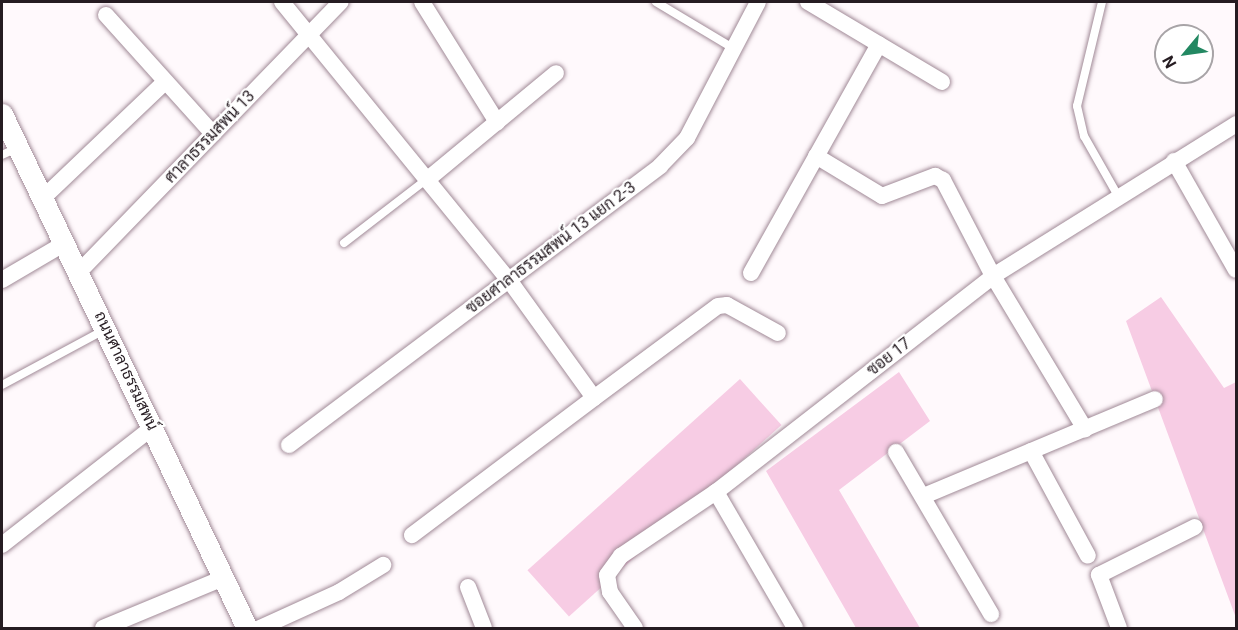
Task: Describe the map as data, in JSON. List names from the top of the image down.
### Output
{
  "streets": {
    "street": [
      "ศาลาธรรมสพน์ 13",
      "ซอยศาลาธรรมสพน์ 13 แยก 2-3",
      "ซอย 17",
      "ถนนศาลาธรรมสพน์"
    ]
  },
  "crossings": [
    ["ศาลาธรรมสพน์ 13", "ถนนศาลาธรรมสพน์"]
  ],
  "north": "bottom left"
}
